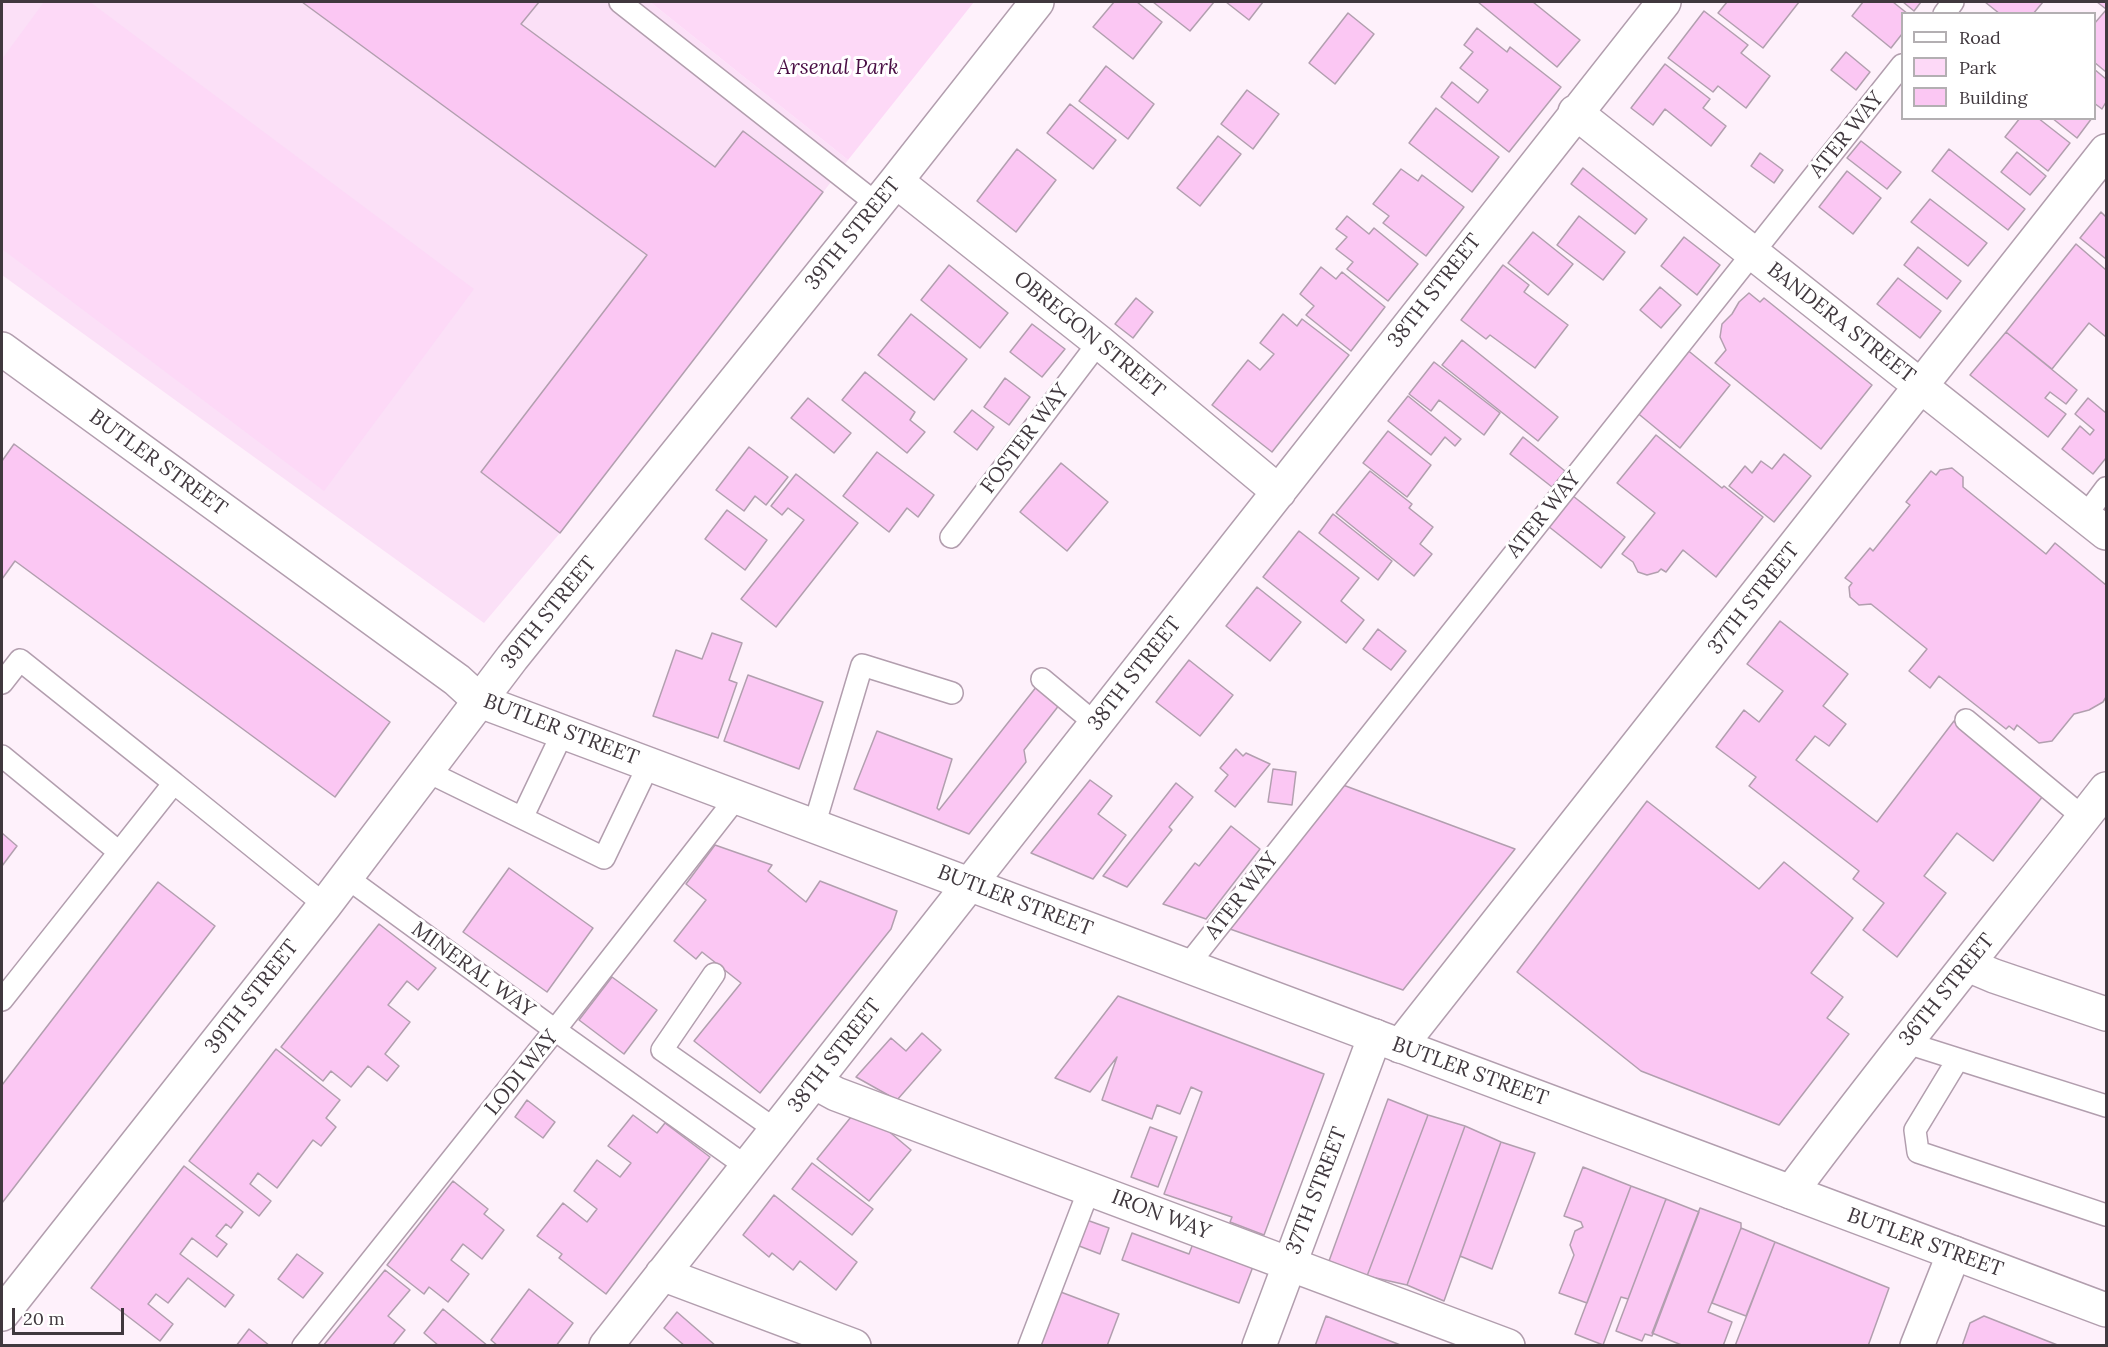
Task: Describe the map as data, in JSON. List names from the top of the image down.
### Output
{
  "streets": {
    "street": [
      "39TH STREET",
      "38TH STREET",
      "BANDERA STREET",
      "OBREGON STREET",
      "BUTLER STREET",
      "37TH STREET",
      "36TH STREET",
      "IRON WAY"
    ],
    "lane": [
      "ATER WAY",
      "FOSTER WAY",
      "MINERAL WAY",
      "LODI WAY"
    ]
  },
  "crossings": [
    ["ATER WAY", "BANDERA STREET"],
    ["ATER WAY", "BUTLER STREET"],
    ["39TH STREET", "OBREGON STREET"],
    ["39TH STREET", "BUTLER STREET"],
    ["39TH STREET", "MINERAL WAY"],
    ["38TH STREET", "BANDERA STREET"],
    ["38TH STREET", "OBREGON STREET"],
    ["38TH STREET", "BUTLER STREET"],
    ["38TH STREET", "MINERAL WAY"],
    ["38TH STREET", "IRON WAY"],
    ["BANDERA STREET", "37TH STREET"],
    ["OBREGON STREET", "FOSTER WAY"],
    ["BUTLER STREET", "37TH STREET"],
    ["BUTLER STREET", "36TH STREET"],
    ["BUTLER STREET", "LODI WAY"],
    ["37TH STREET", "IRON WAY"],
    ["MINERAL WAY", "LODI WAY"]
  ],
  "parks": ["Arsenal Park"],
  "legend": ["Road", "Park", "Building"],
  "scale_bar": "20 m"
}
